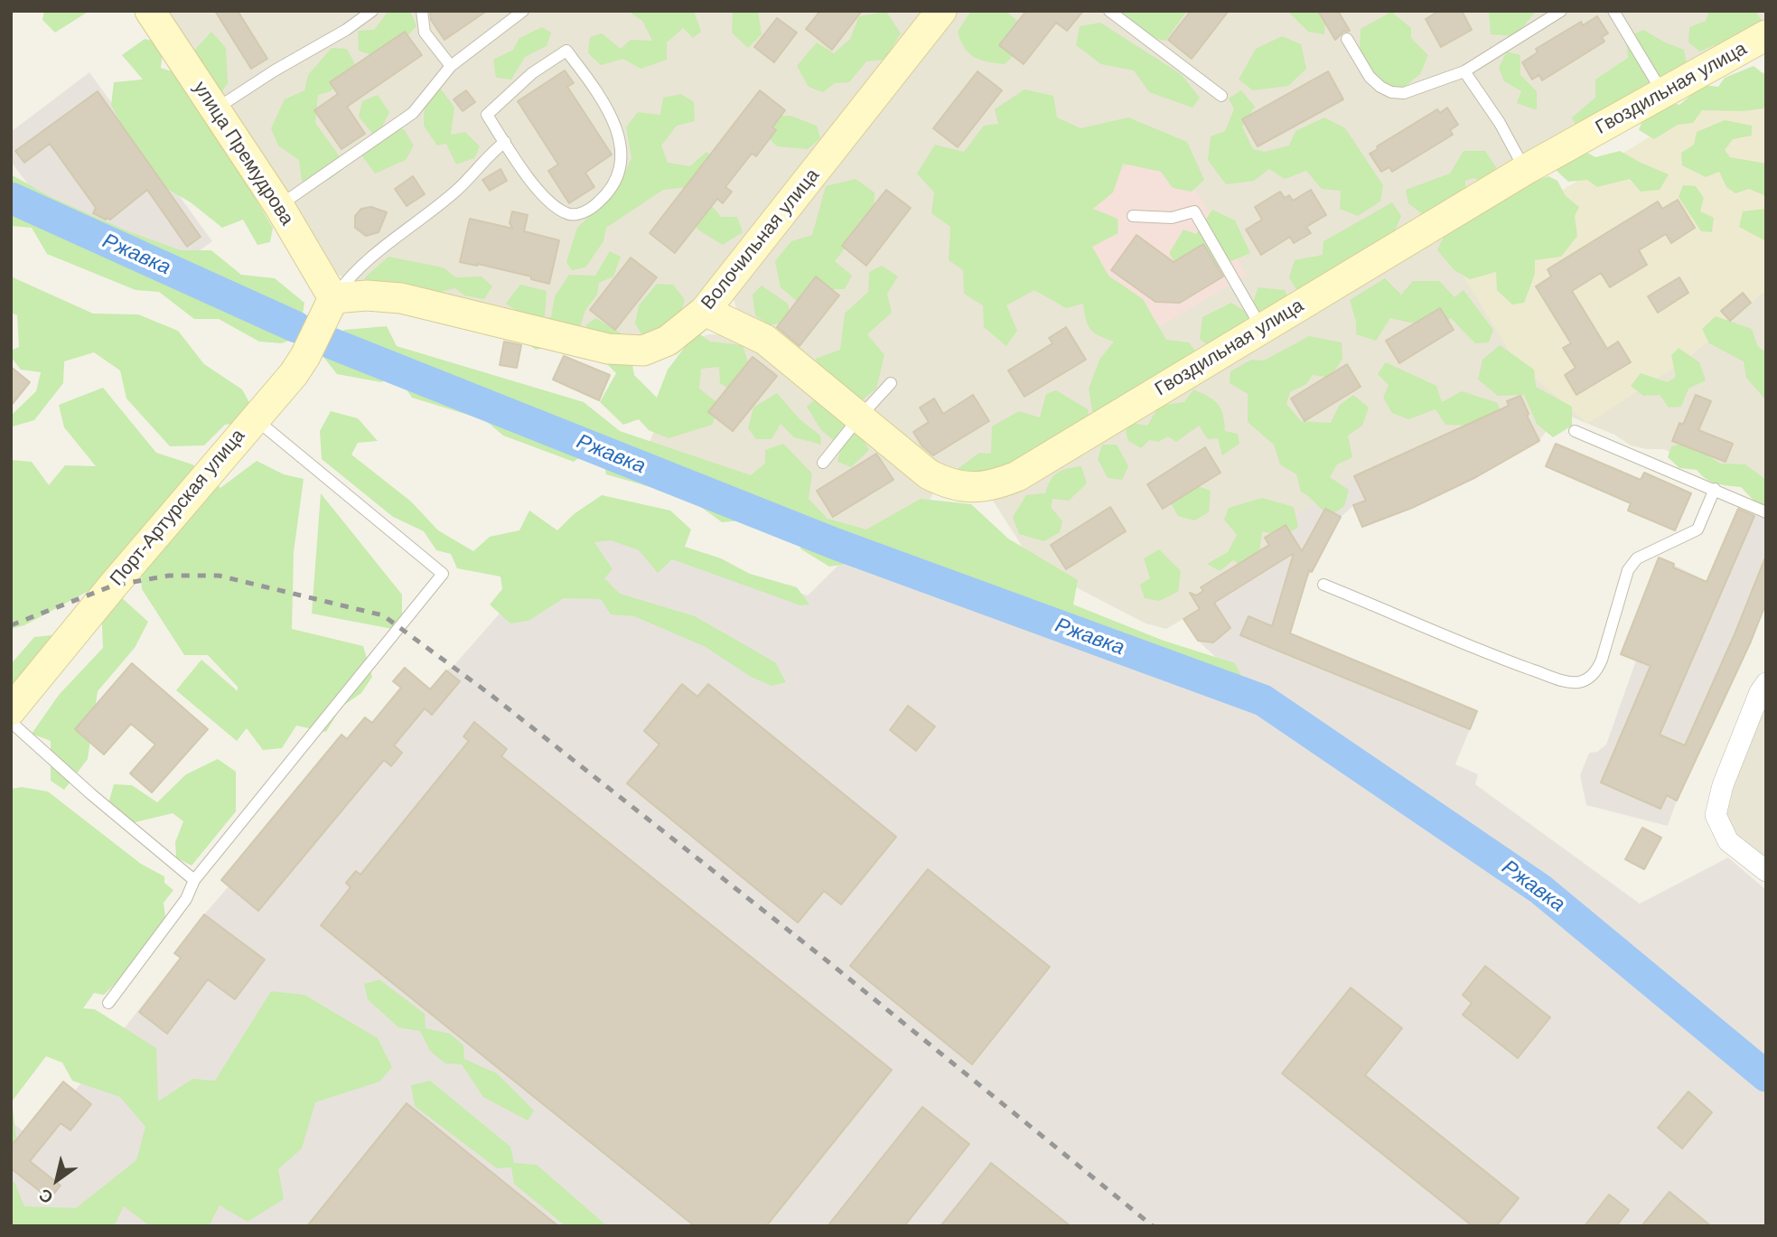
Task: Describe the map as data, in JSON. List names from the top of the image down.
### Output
{
  "streets": {
    "street": [
      "Гвоздильная улица",
      "улица Премудрова",
      "Волочильная улица",
      "Порт-Артурская улица"
    ]
  },
  "crossings": [
    ["Гвоздильная улица", "Волочильная улица"],
    ["улица Премудрова", "Волочильная улица"],
    ["улица Премудрова", "Порт-Артурская улица"],
    ["Волочильная улица", "Порт-Артурская улица"]
  ],
  "water": ["Ржавка"],
  "north": "bottom left"
}
